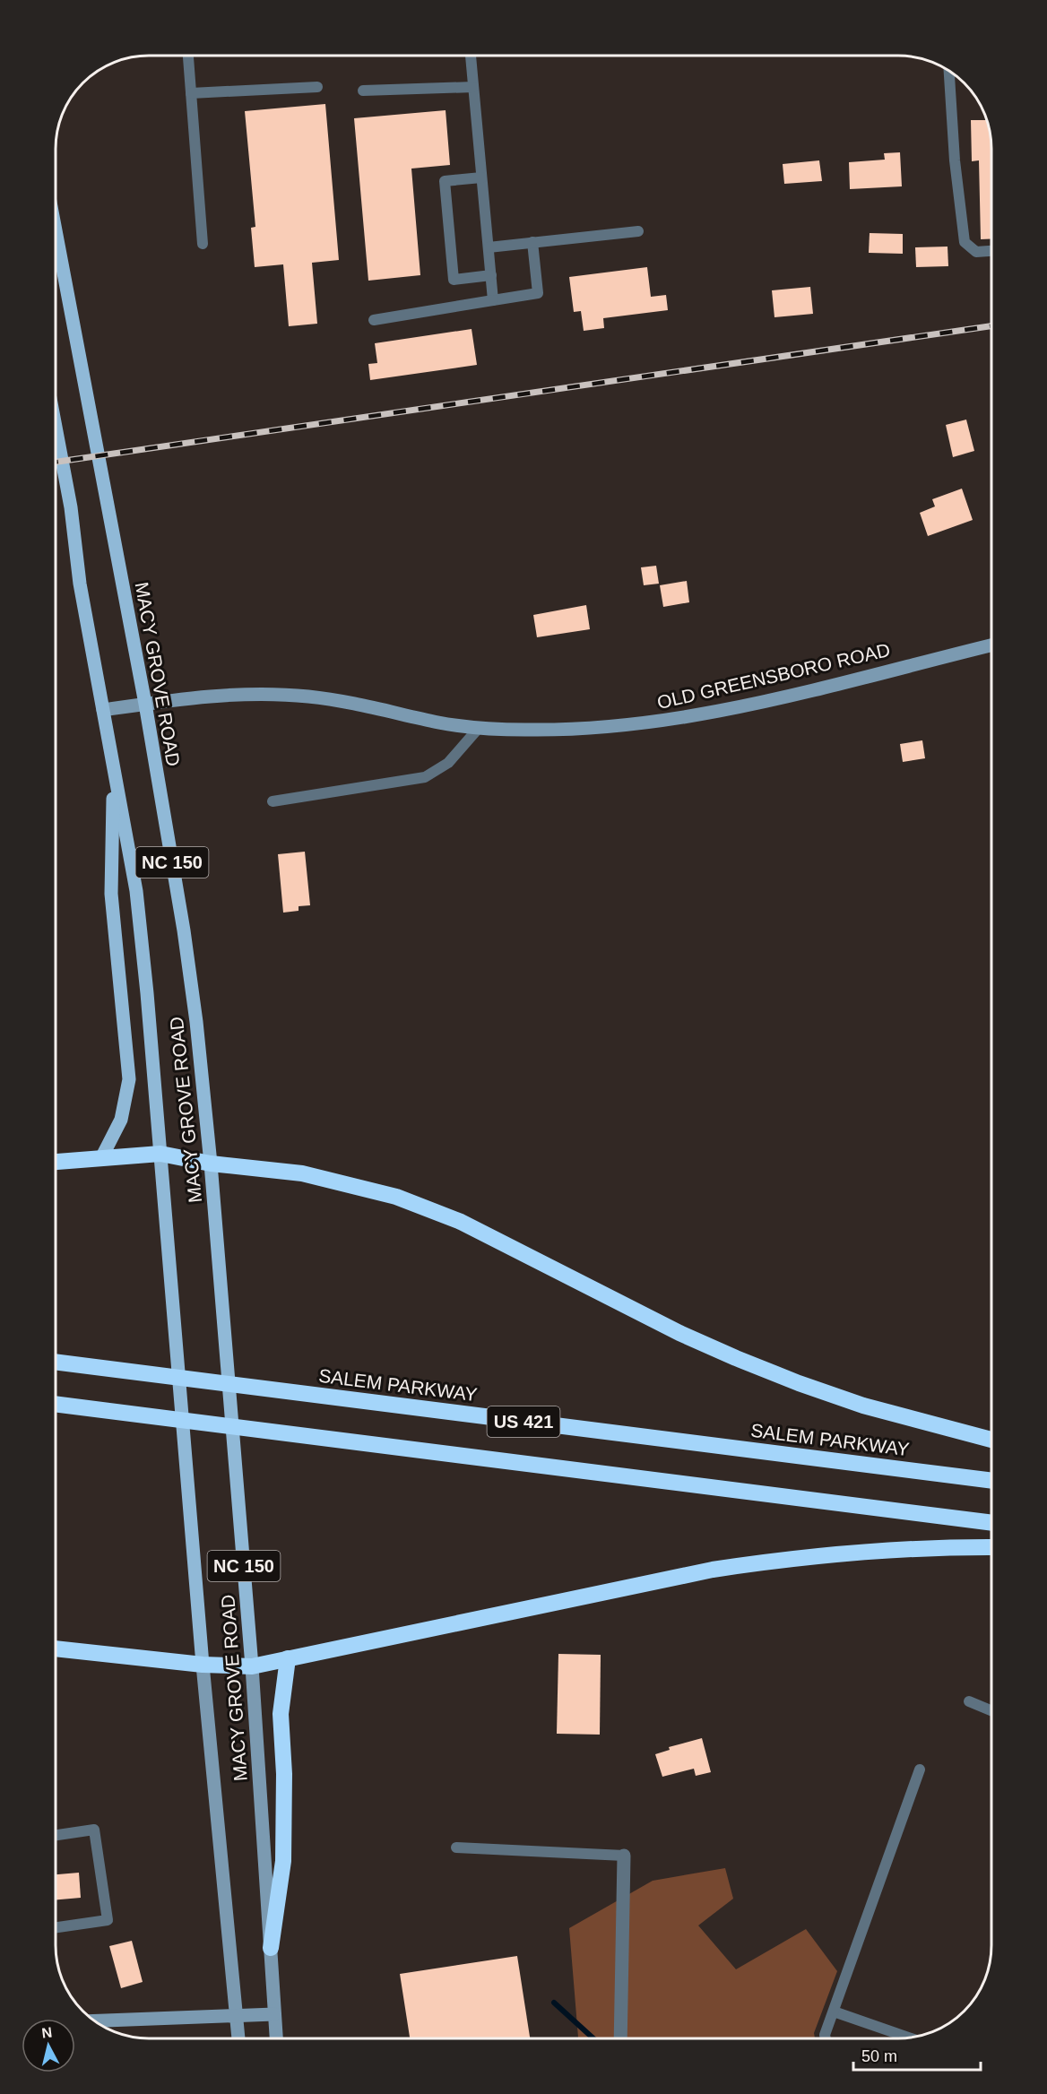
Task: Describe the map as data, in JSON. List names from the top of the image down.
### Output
{
  "streets": {
    "highway": ["SALEM PARKWAY", "US 421"],
    "main road": ["MACY GROVE ROAD", "NC 150"],
    "street": ["OLD GREENSBORO ROAD"]
  },
  "crossings": [
    ["MACY GROVE ROAD", "OLD GREENSBORO ROAD"],
    ["MACY GROVE ROAD", "NC 150"]
  ],
  "scale_bar": "50 m",
  "north": "top"
}
